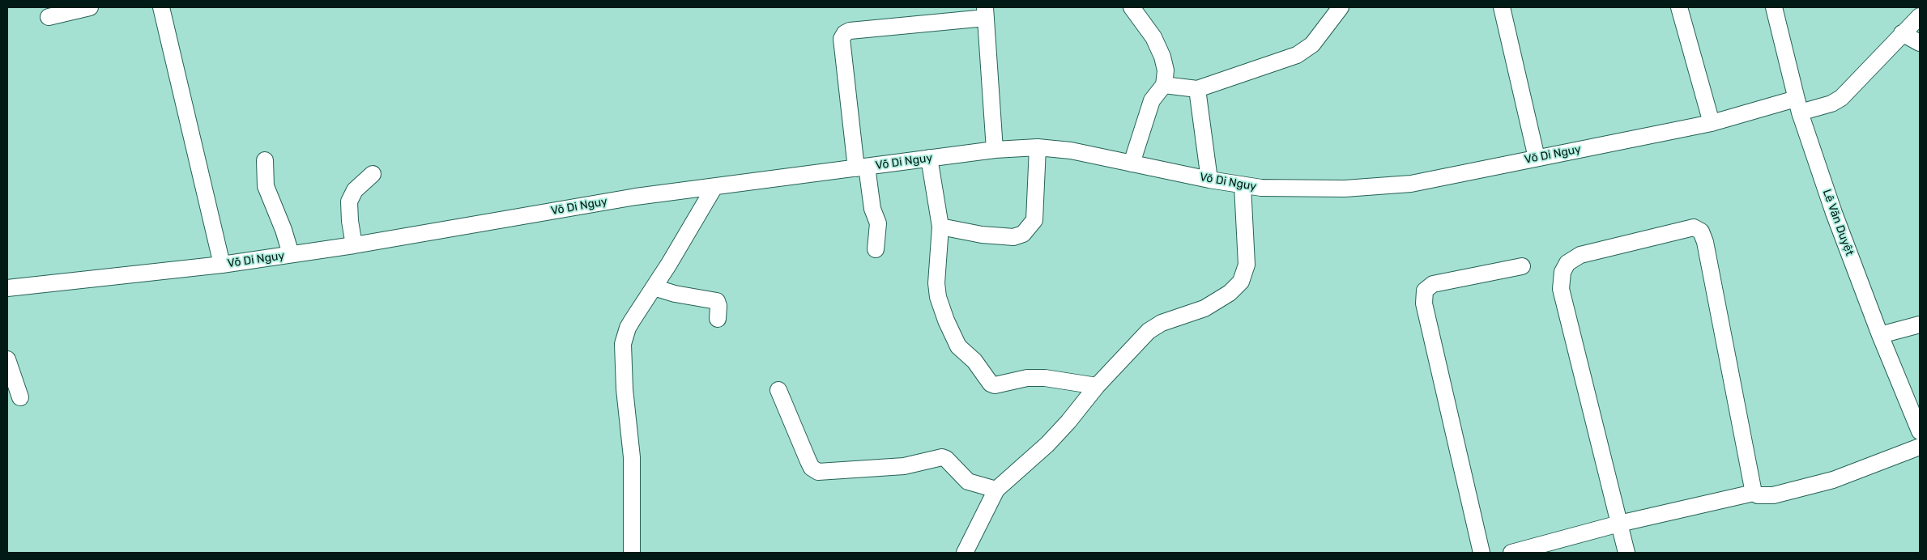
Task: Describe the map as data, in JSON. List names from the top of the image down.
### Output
{
  "streets": {
    "street": ["Võ Di Nguy", "Lê Văn Duyệt"]
  },
  "crossings": [
    ["Võ Di Nguy", "Lê Văn Duyệt"]
  ]
}
